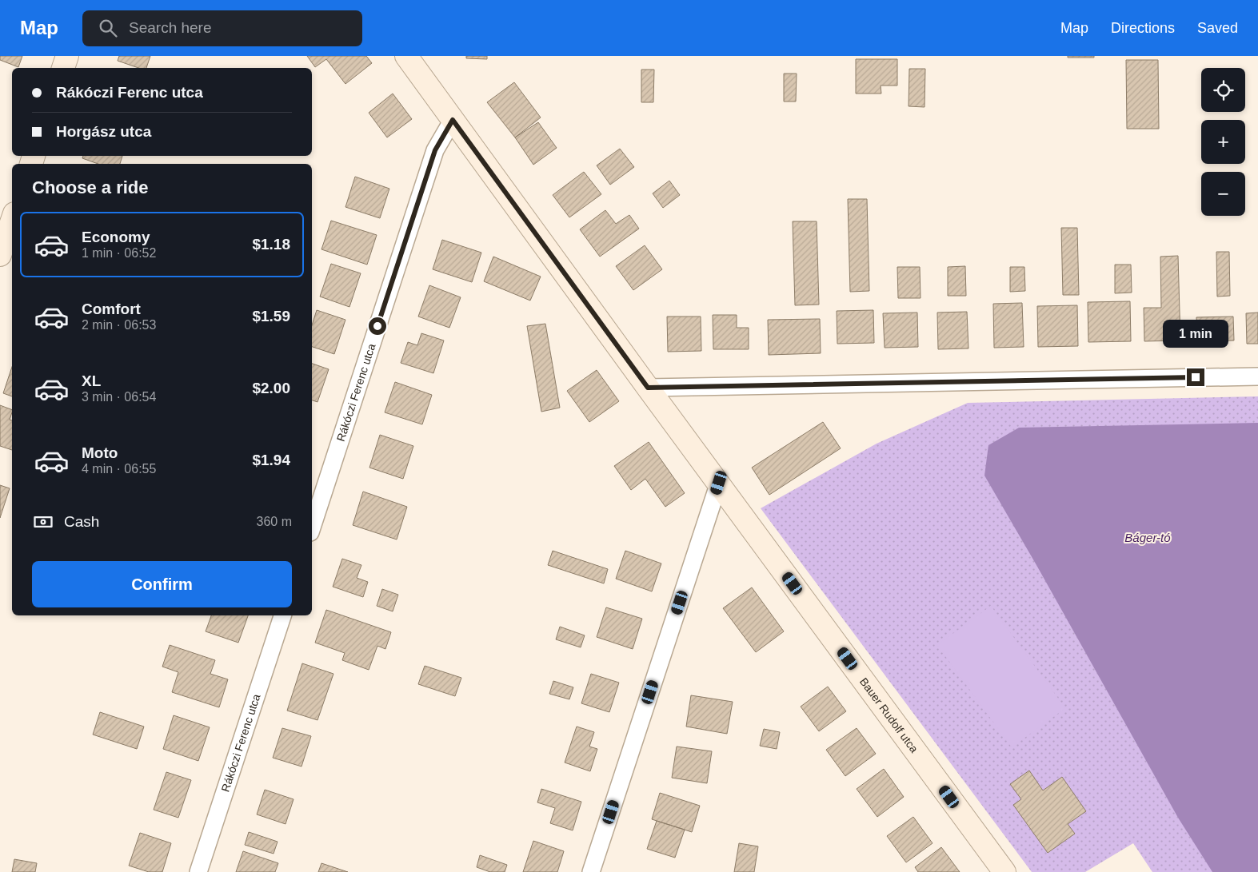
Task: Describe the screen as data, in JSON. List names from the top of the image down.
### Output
{
  "streets": {
    "street": ["Rákóczi Ferenc utca", "Bauer Rudolf utca"]
  },
  "crossings": [
    ["Rákóczi Ferenc utca", "Bauer Rudolf utca"]
  ],
  "water": ["Báger-tó"],
  "page": {
    "header": "Map",
    "search": "Search here",
    "nav": ["Map", "Directions", "Saved"],
    "map_buttons": ["+", "−"],
    "banner": ["Rákóczi Ferenc utca", "Horgász utca"],
    "heading": "Choose a ride",
    "list": [
      {
        "name": "Economy",
        "note": "1 min · 06:52",
        "value": "$1.18"
      },
      {
        "name": "Comfort",
        "note": "2 min · 06:53",
        "value": "$1.59"
      },
      {
        "name": "XL",
        "note": "3 min · 06:54",
        "value": "$2.00"
      },
      {
        "name": "Moto",
        "note": "4 min · 06:55",
        "value": "$1.94"
      }
    ],
    "bubble": "1 min",
    "pay": ["Cash", "360 m"],
    "buttons": "Confirm"
  }
}
